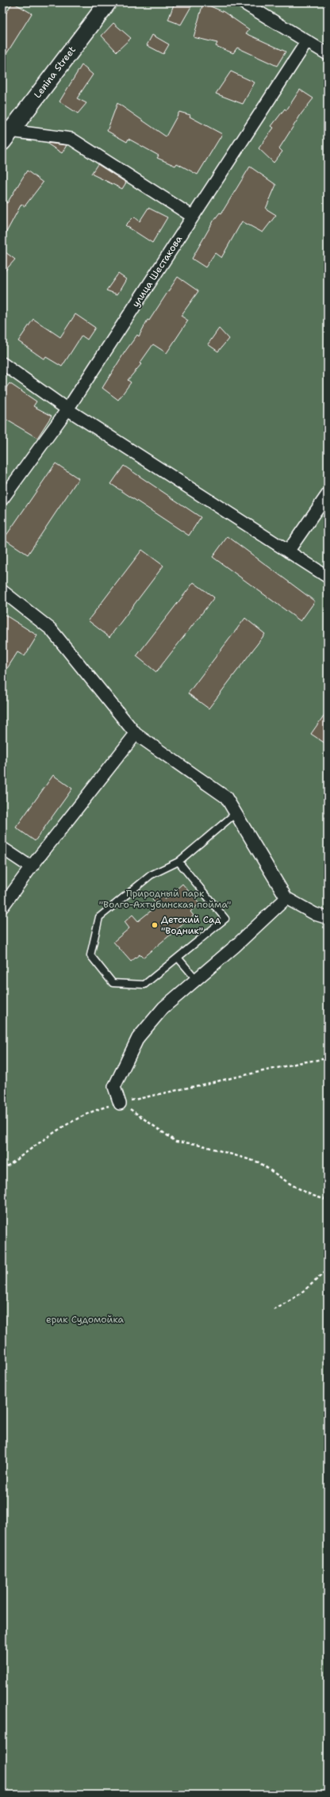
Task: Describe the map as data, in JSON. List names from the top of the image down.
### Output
{
  "streets": {
    "street": ["Lenina Street", "улица Шестакова"]
  },
  "parks": ["Природный парк \"Волго-Ахтубинская пойма\"", "ерик Судомойка"],
  "places": ["Детский Сад \"Водник\""]
}
